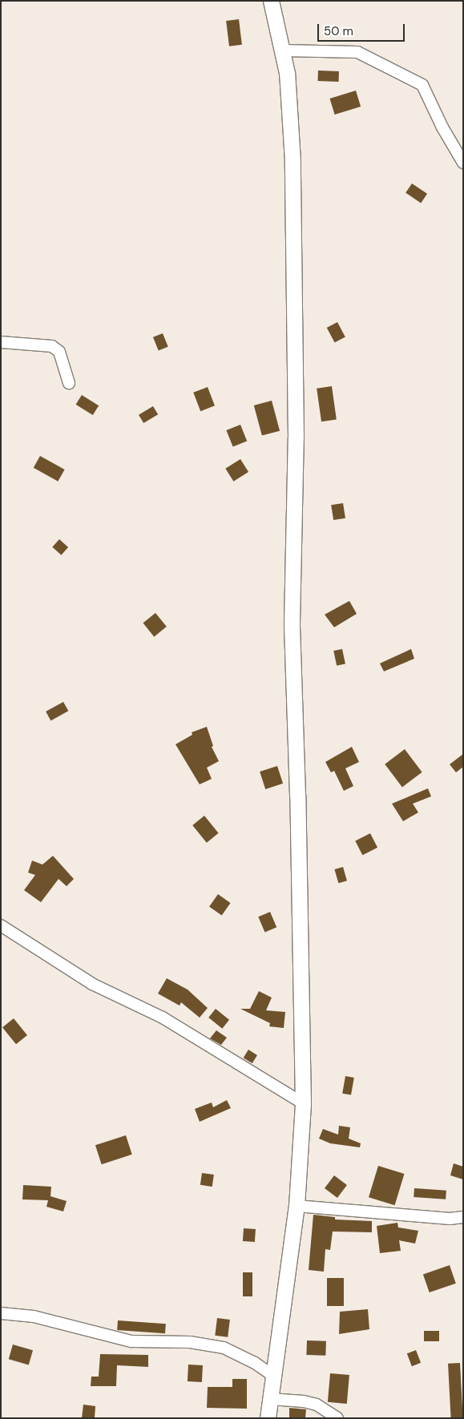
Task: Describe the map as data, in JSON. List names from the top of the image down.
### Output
{
  "scale_bar": "50 m"
}
